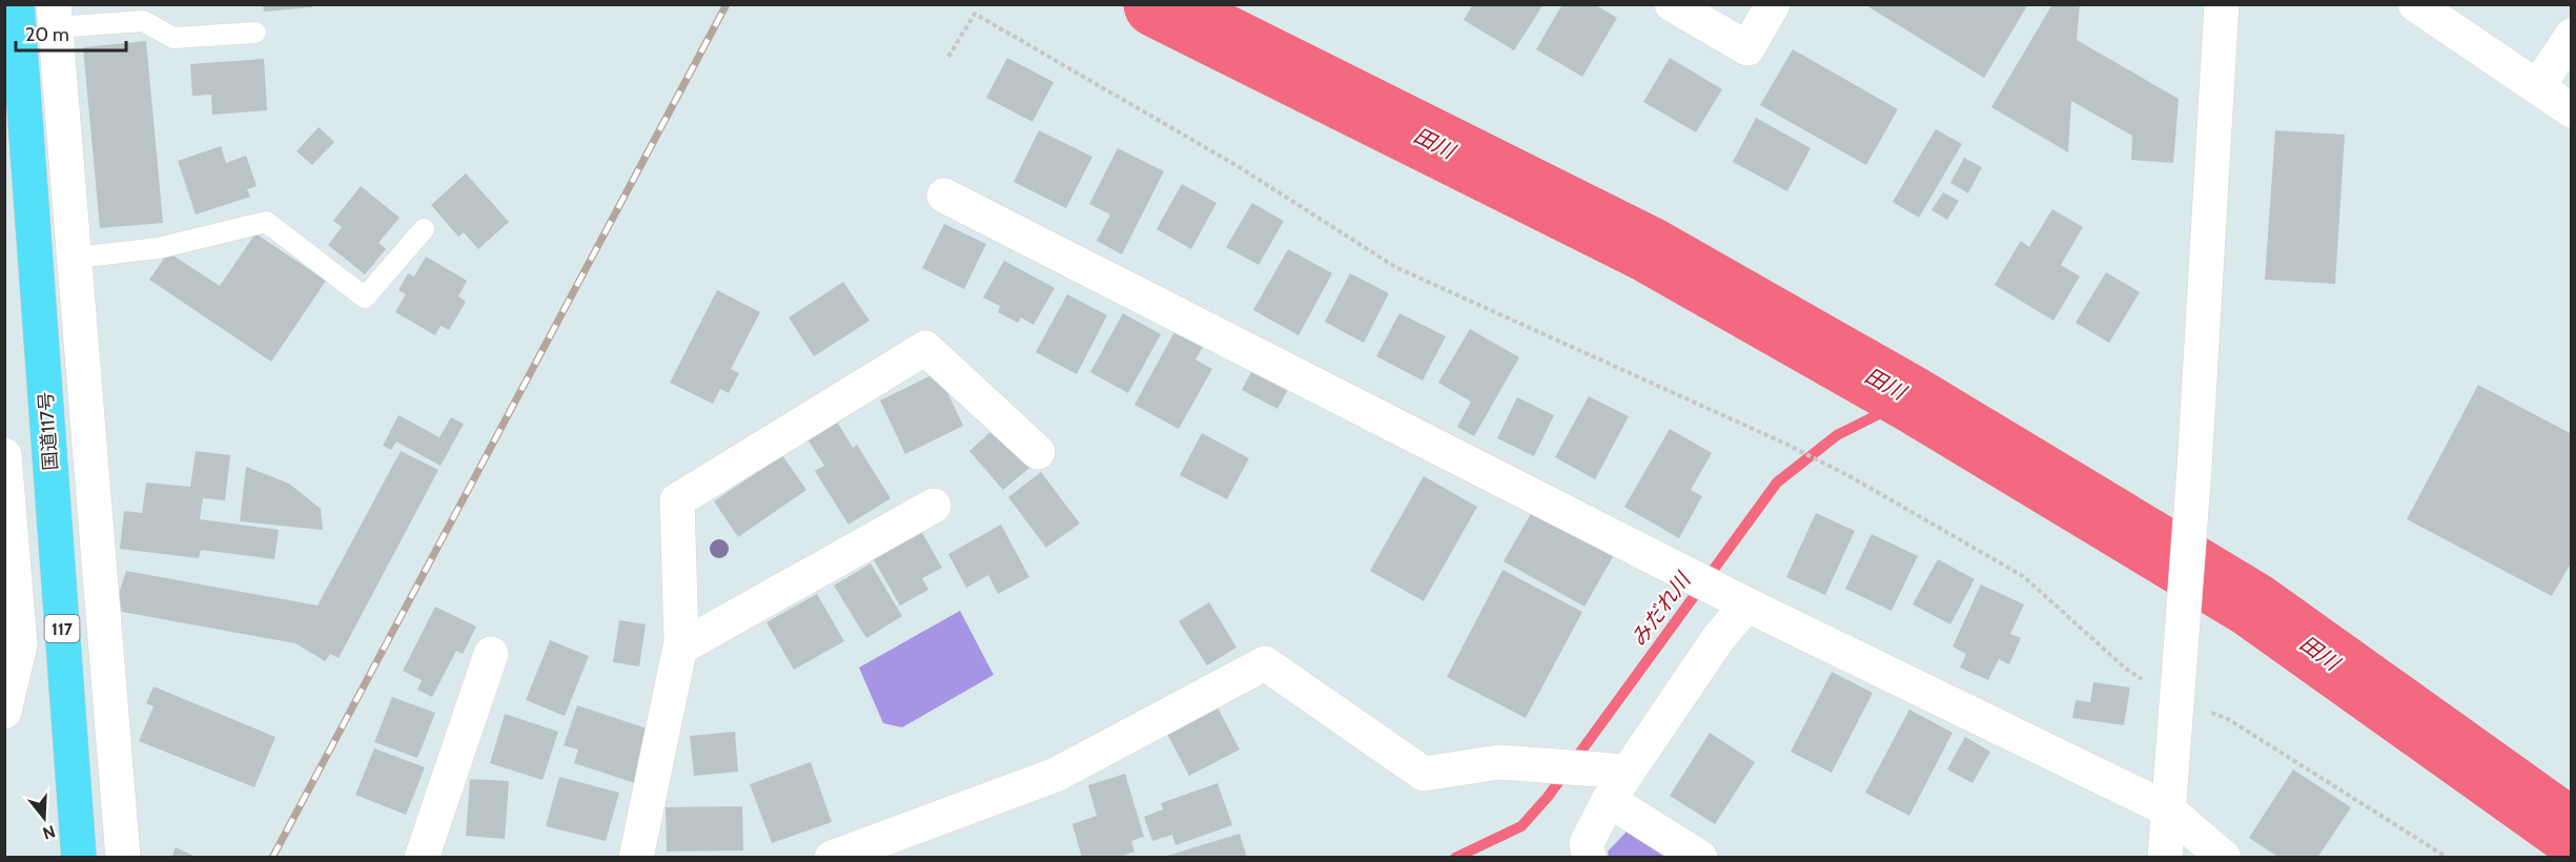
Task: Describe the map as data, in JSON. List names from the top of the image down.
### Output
{
  "streets": {
    "highway": ["国道117号", "117"]
  },
  "water": ["田川", "みだれ川"],
  "scale_bar": "20 m",
  "north": "bottom"
}
